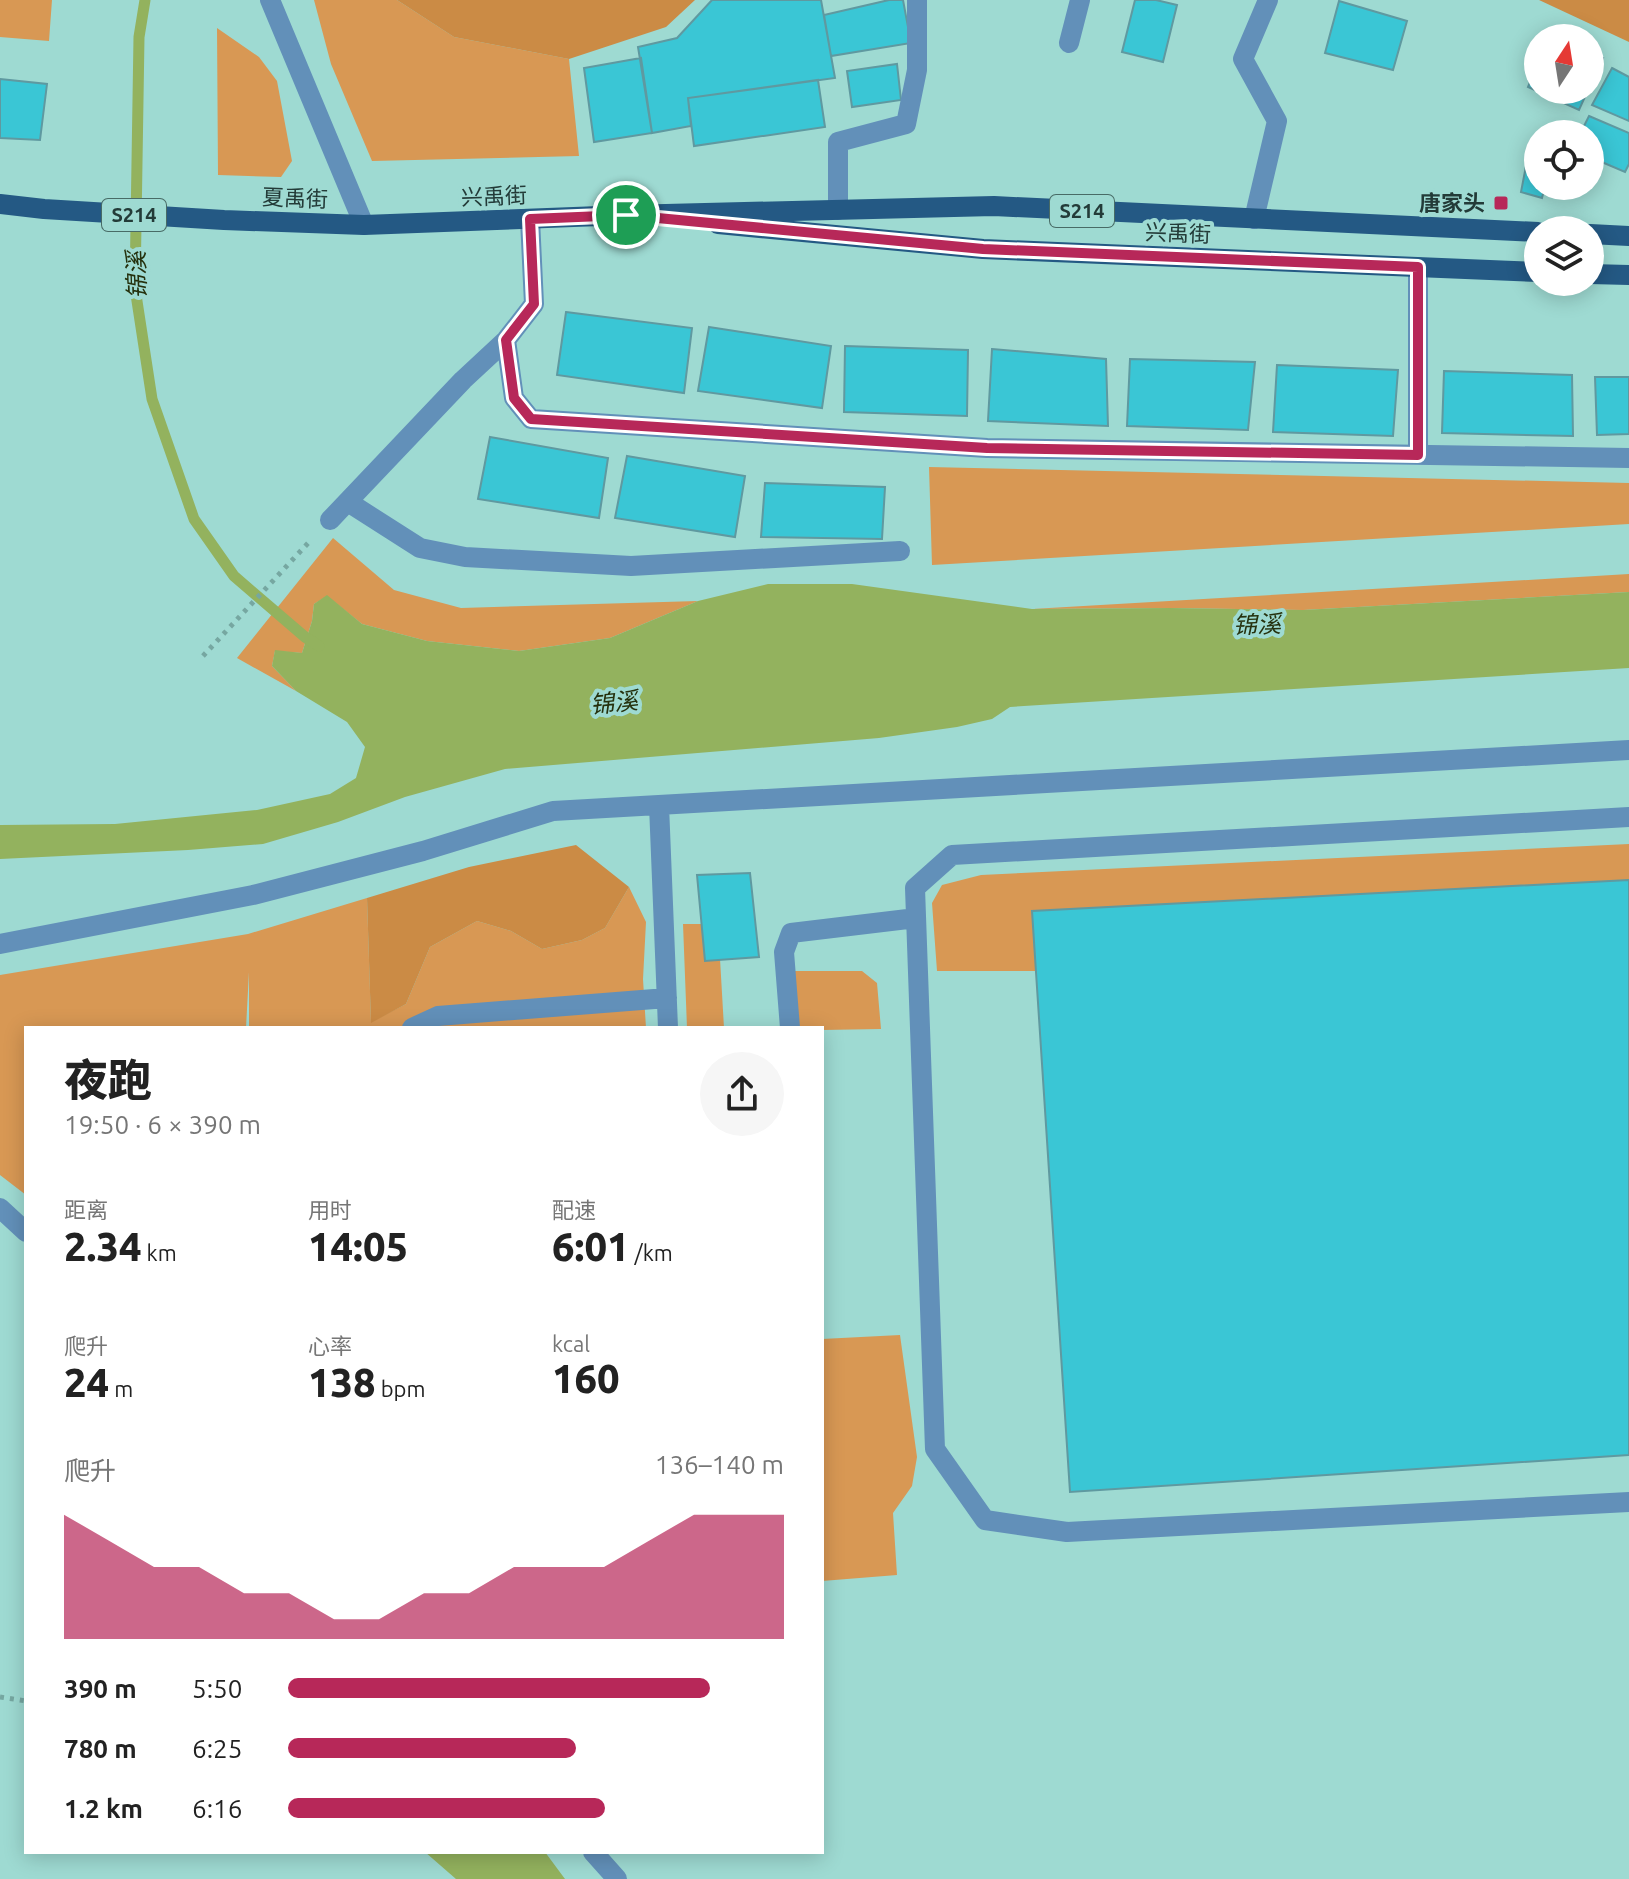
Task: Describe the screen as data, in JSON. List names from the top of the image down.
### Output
{
  "streets": {
    "main road": ["兴禹街", "夏禹街", "S214"]
  },
  "crossings": [
    ["兴禹街", "夏禹街"]
  ],
  "water": ["锦溪"],
  "places": {
    "transit": ["唐家头"]
  },
  "north": "top",
  "page": {
    "heading": ["夜跑", "19:50 · 6 × 390 m"],
    "stats": [
      ["距离", "2.34 km"],
      ["用时", "14:05"],
      ["配速", "6:01 /km"],
      ["爬升", "24 m"],
      ["心率", "138 bpm"],
      ["kcal", "160"]
    ],
    "chart": ["爬升", "136–140 m"],
    "list": [
      {
        "name": "390 m",
        "note": "5:50"
      },
      {
        "name": "780 m",
        "note": "6:25"
      },
      {
        "name": "1.2 km",
        "note": "6:16"
      }
    ]
  }
}
